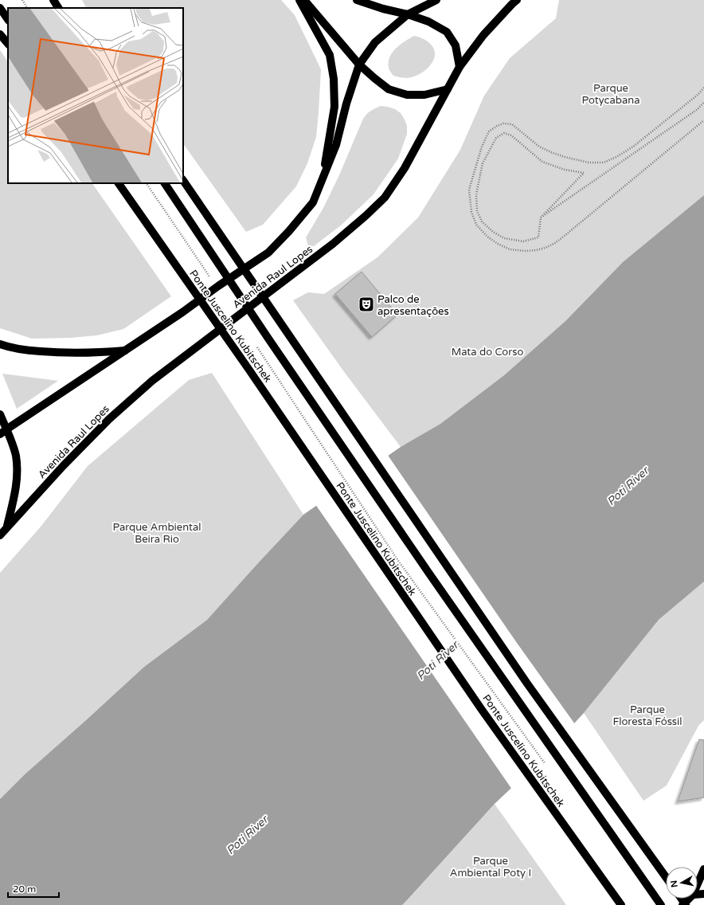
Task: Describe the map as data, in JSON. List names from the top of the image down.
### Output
{
  "streets": {
    "main road": ["Avenida Raul Lopes", "Ponte Juscelino Kubitschek"]
  },
  "water": ["Poti River"],
  "parks": [
    "Parque Potycabana",
    "Mata do Corso",
    "Parque Ambiental Beira Rio",
    "Parque Floresta Fóssil",
    "Parque Ambiental Poty I"
  ],
  "places": {
    "theatre": ["Palco de apresentações"]
  },
  "scale_bar": "20 m",
  "north": "left"
}
